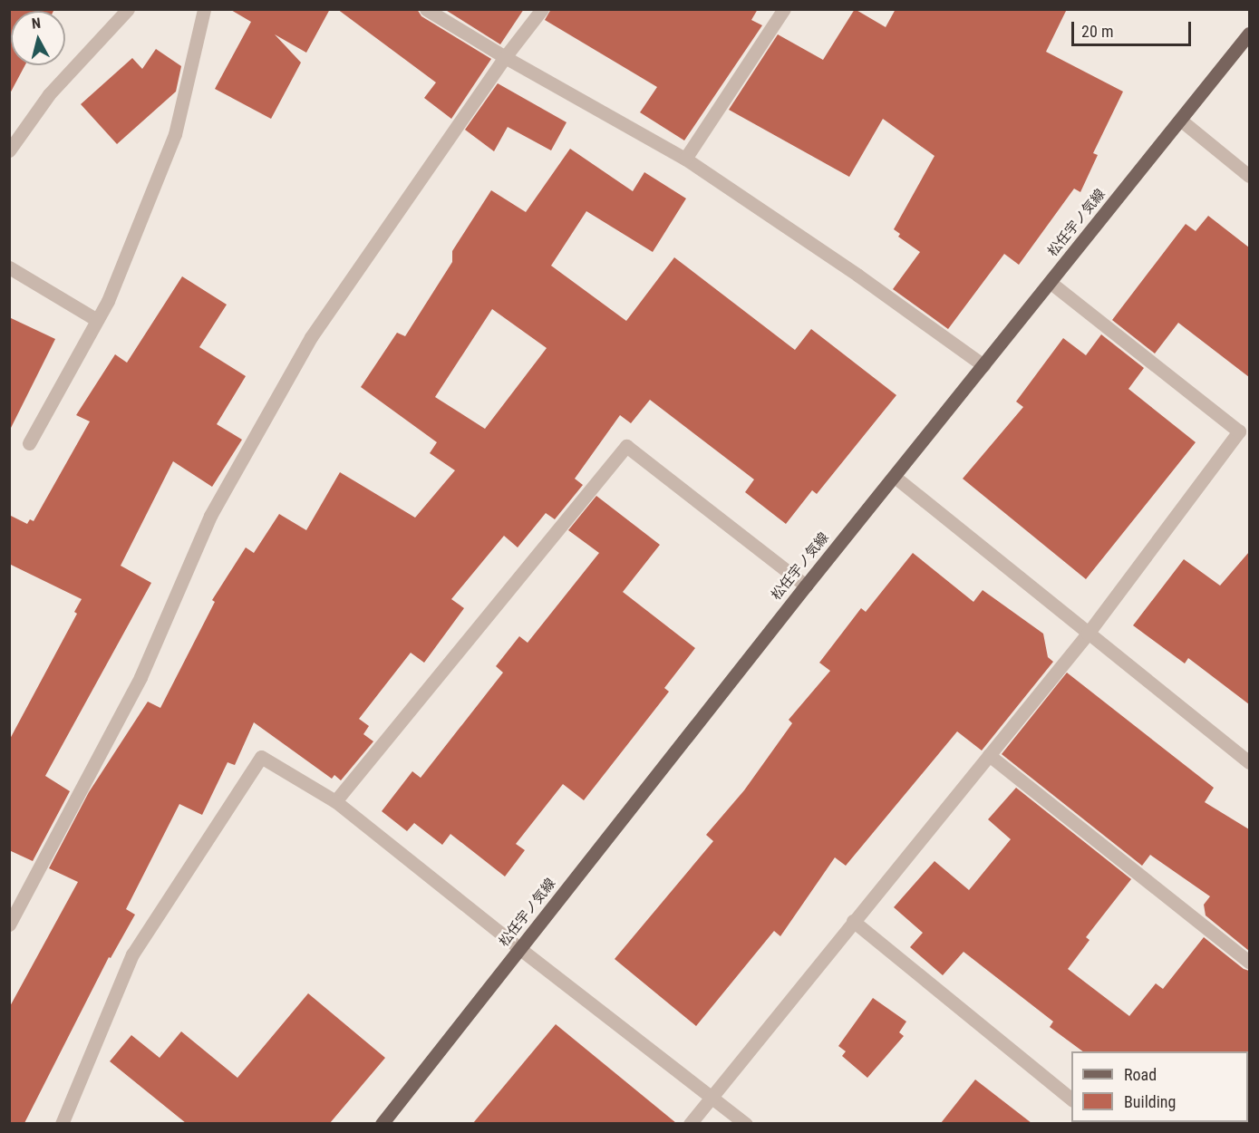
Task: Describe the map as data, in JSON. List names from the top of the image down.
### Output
{
  "streets": {
    "main road": ["松任宇ノ気線"]
  },
  "legend": ["Road", "Building"],
  "scale_bar": "20 m",
  "north": "top"
}
